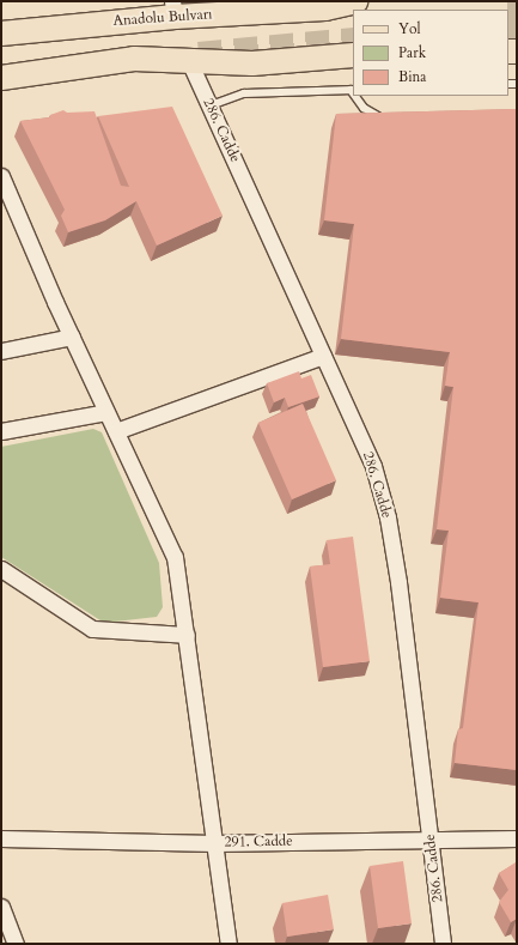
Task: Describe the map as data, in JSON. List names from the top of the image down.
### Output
{
  "streets": {
    "main road": ["Anadolu Bulvarı"],
    "street": ["286. Cadde", "291. Cadde"]
  },
  "crossings": [
    ["286. Cadde", "291. Cadde"]
  ],
  "legend": ["Yol", "Park", "Bina"]
}
